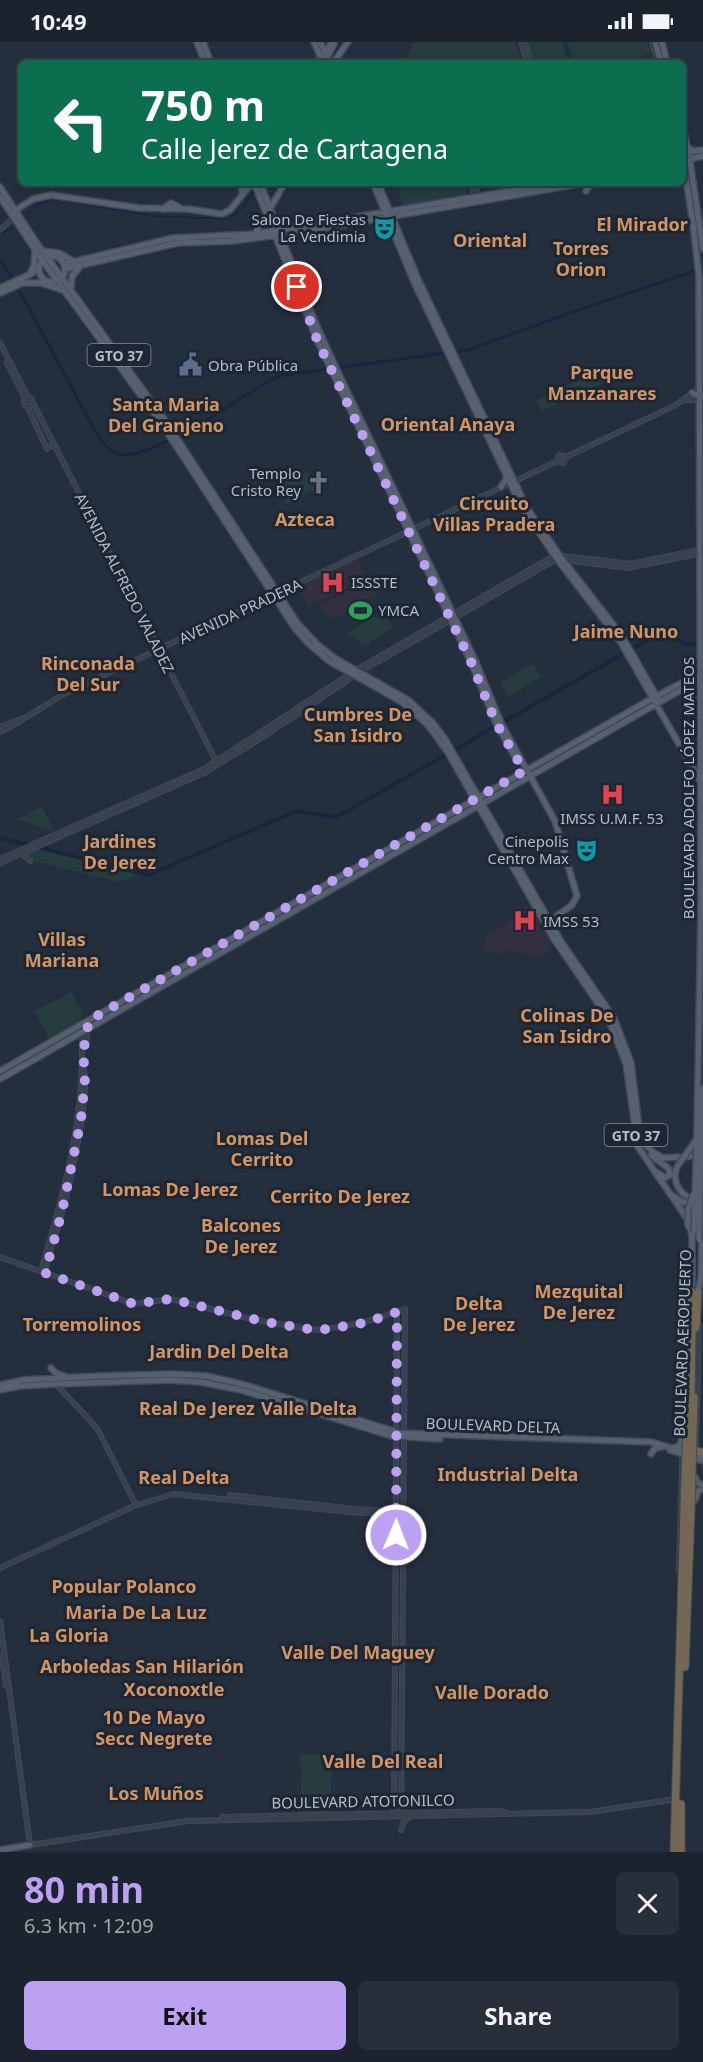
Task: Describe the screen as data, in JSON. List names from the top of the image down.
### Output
{
  "streets": {
    "highway": ["BOULEVARD AEROPUERTO"],
    "main road": [
      "GTO 37",
      "BOULEVARD ADOLFO LÓPEZ MATEOS",
      "BOULEVARD DELTA",
      "BOULEVARD ATOTONILCO"
    ],
    "street": ["AVENIDA ALFREDO VALADEZ", "AVENIDA PRADERA"]
  },
  "crossings": [
    ["GTO 37", "AVENIDA PRADERA"],
    ["AVENIDA ALFREDO VALADEZ", "AVENIDA PRADERA"],
    ["AVENIDA PRADERA", "BOULEVARD ADOLFO LÓPEZ MATEOS"],
    ["BOULEVARD ADOLFO LÓPEZ MATEOS", "BOULEVARD AEROPUERTO"],
    ["BOULEVARD AEROPUERTO", "BOULEVARD DELTA"],
    ["BOULEVARD AEROPUERTO", "BOULEVARD ATOTONILCO"]
  ],
  "districts": [
    "El Mirador",
    "Oriental",
    "Torres Orion",
    "Parque Manzanares",
    "Santa Maria Del Granjeno",
    "Oriental Anaya",
    "Circuito Villas Pradera",
    "Azteca",
    "Jaime Nuno",
    "Rinconada Del Sur",
    "Cumbres De San Isidro",
    "Jardines De Jerez",
    "Villas Mariana",
    "Colinas De San Isidro",
    "Lomas Del Cerrito",
    "Lomas De Jerez",
    "Cerrito De Jerez",
    "Balcones De Jerez",
    "Mezquital De Jerez",
    "Delta De Jerez",
    "Torremolinos",
    "Jardin Del Delta",
    "Real De Jerez",
    "Valle Delta",
    "Industrial Delta",
    "Real Delta",
    "Popular Polanco",
    "Maria De La Luz",
    "La Gloria",
    "Valle Del Maguey",
    "Arboledas San Hilarión",
    "Xoconoxtle",
    "Valle Dorado",
    "10 De Mayo Secc Negrete",
    "Valle Del Real",
    "Los Muños"
  ],
  "places": {
    "theatre": ["Salon De Fiestas La Vendimia", "Cinepolis Centro Max"],
    "public building": ["Obra Pública"],
    "church": ["Templo Cristo Rey"],
    "hospital": ["ISSSTE", "IMSS U.M.F. 53", "IMSS 53"],
    "sports": ["YMCA"]
  },
  "page": {
    "status": "10:49",
    "turn": ["750 m", "Calle Jerez de Cartagena"],
    "heading": ["80 min", "6.3 km · 12:09"],
    "buttons": ["Exit", "Share"]
  }
}
